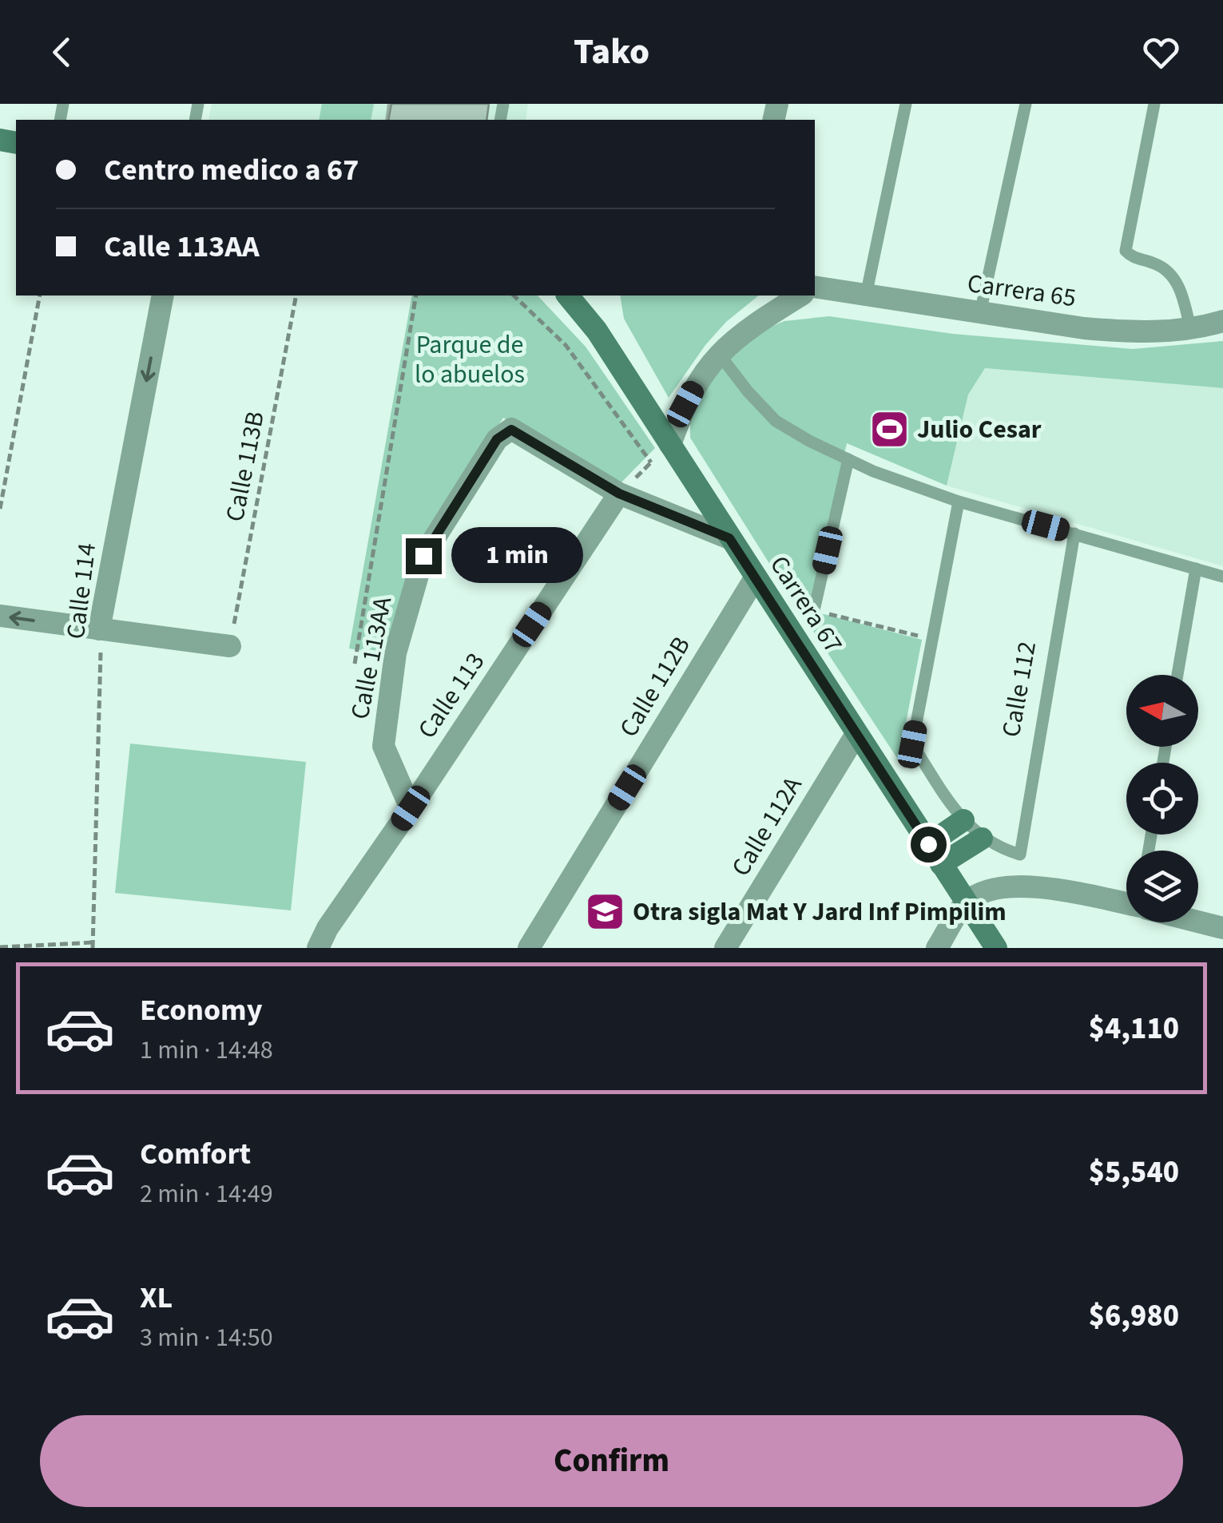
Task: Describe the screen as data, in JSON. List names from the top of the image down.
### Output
{
  "streets": {
    "main road": ["Carrera 67"],
    "street": [
      "Carrera 65",
      "Calle 114",
      "Calle 113AA",
      "Calle 112B",
      "Calle 113",
      "Calle 112A"
    ],
    "lane": ["Calle 112"],
    "path": ["Calle 113B"]
  },
  "crossings": [
    ["Carrera 67", "Calle 112B"],
    ["Carrera 67", "Calle 112A"],
    ["Calle 113AA", "Calle 113"]
  ],
  "one_way": ["Calle 114"],
  "parks": ["Parque de lo abuelos"],
  "places": {
    "sports": ["Julio Cesar"],
    "school or university": ["Otra sigla Mat Y Jard Inf Pimpilim"]
  },
  "north": "left",
  "page": {
    "header": "Tako",
    "banner": ["Centro medico a 67", "Calle 113AA"],
    "bubble": "1 min",
    "list": [
      {
        "name": "Economy",
        "note": "1 min · 14:48",
        "value": "$4,110"
      },
      {
        "name": "Comfort",
        "note": "2 min · 14:49",
        "value": "$5,540"
      },
      {
        "name": "XL",
        "note": "3 min · 14:50",
        "value": "$6,980"
      }
    ],
    "buttons": "Confirm"
  }
}
